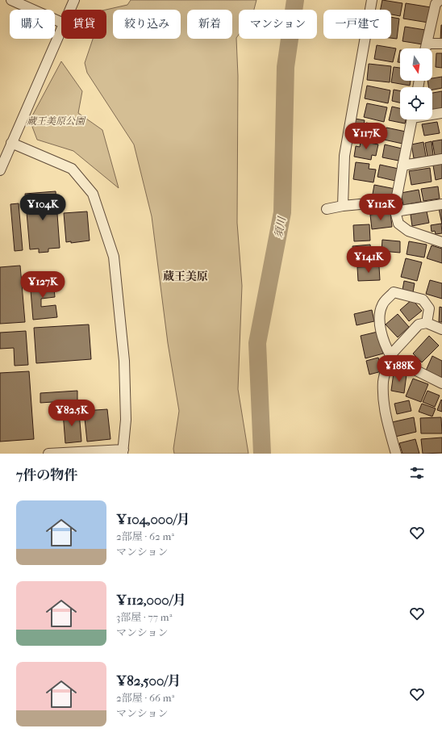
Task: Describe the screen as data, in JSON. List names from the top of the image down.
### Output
{
  "districts": ["蔵王美原"],
  "water": ["須川"],
  "parks": ["蔵王美原公園"],
  "north": "bottom",
  "page": {
    "chip": [
      "購入",
      "賃貸",
      "絞り込み",
      "新着",
      "マンション",
      "一戸建て"
    ],
    "price": [
      "¥117K",
      "¥104K",
      "¥112K",
      "¥141K",
      "¥127K",
      "¥188K",
      "¥82.5K"
    ],
    "heading": "7件の物件",
    "list": [
      {
        "name": "¥104,000/月",
        "note": "2部屋 · 62 m² · マンション"
      },
      {
        "name": "¥112,000/月",
        "note": "3部屋 · 77 m² · マンション"
      },
      {
        "name": "¥82,500/月",
        "note": "2部屋 · 66 m² · マンション"
      }
    ]
  }
}
